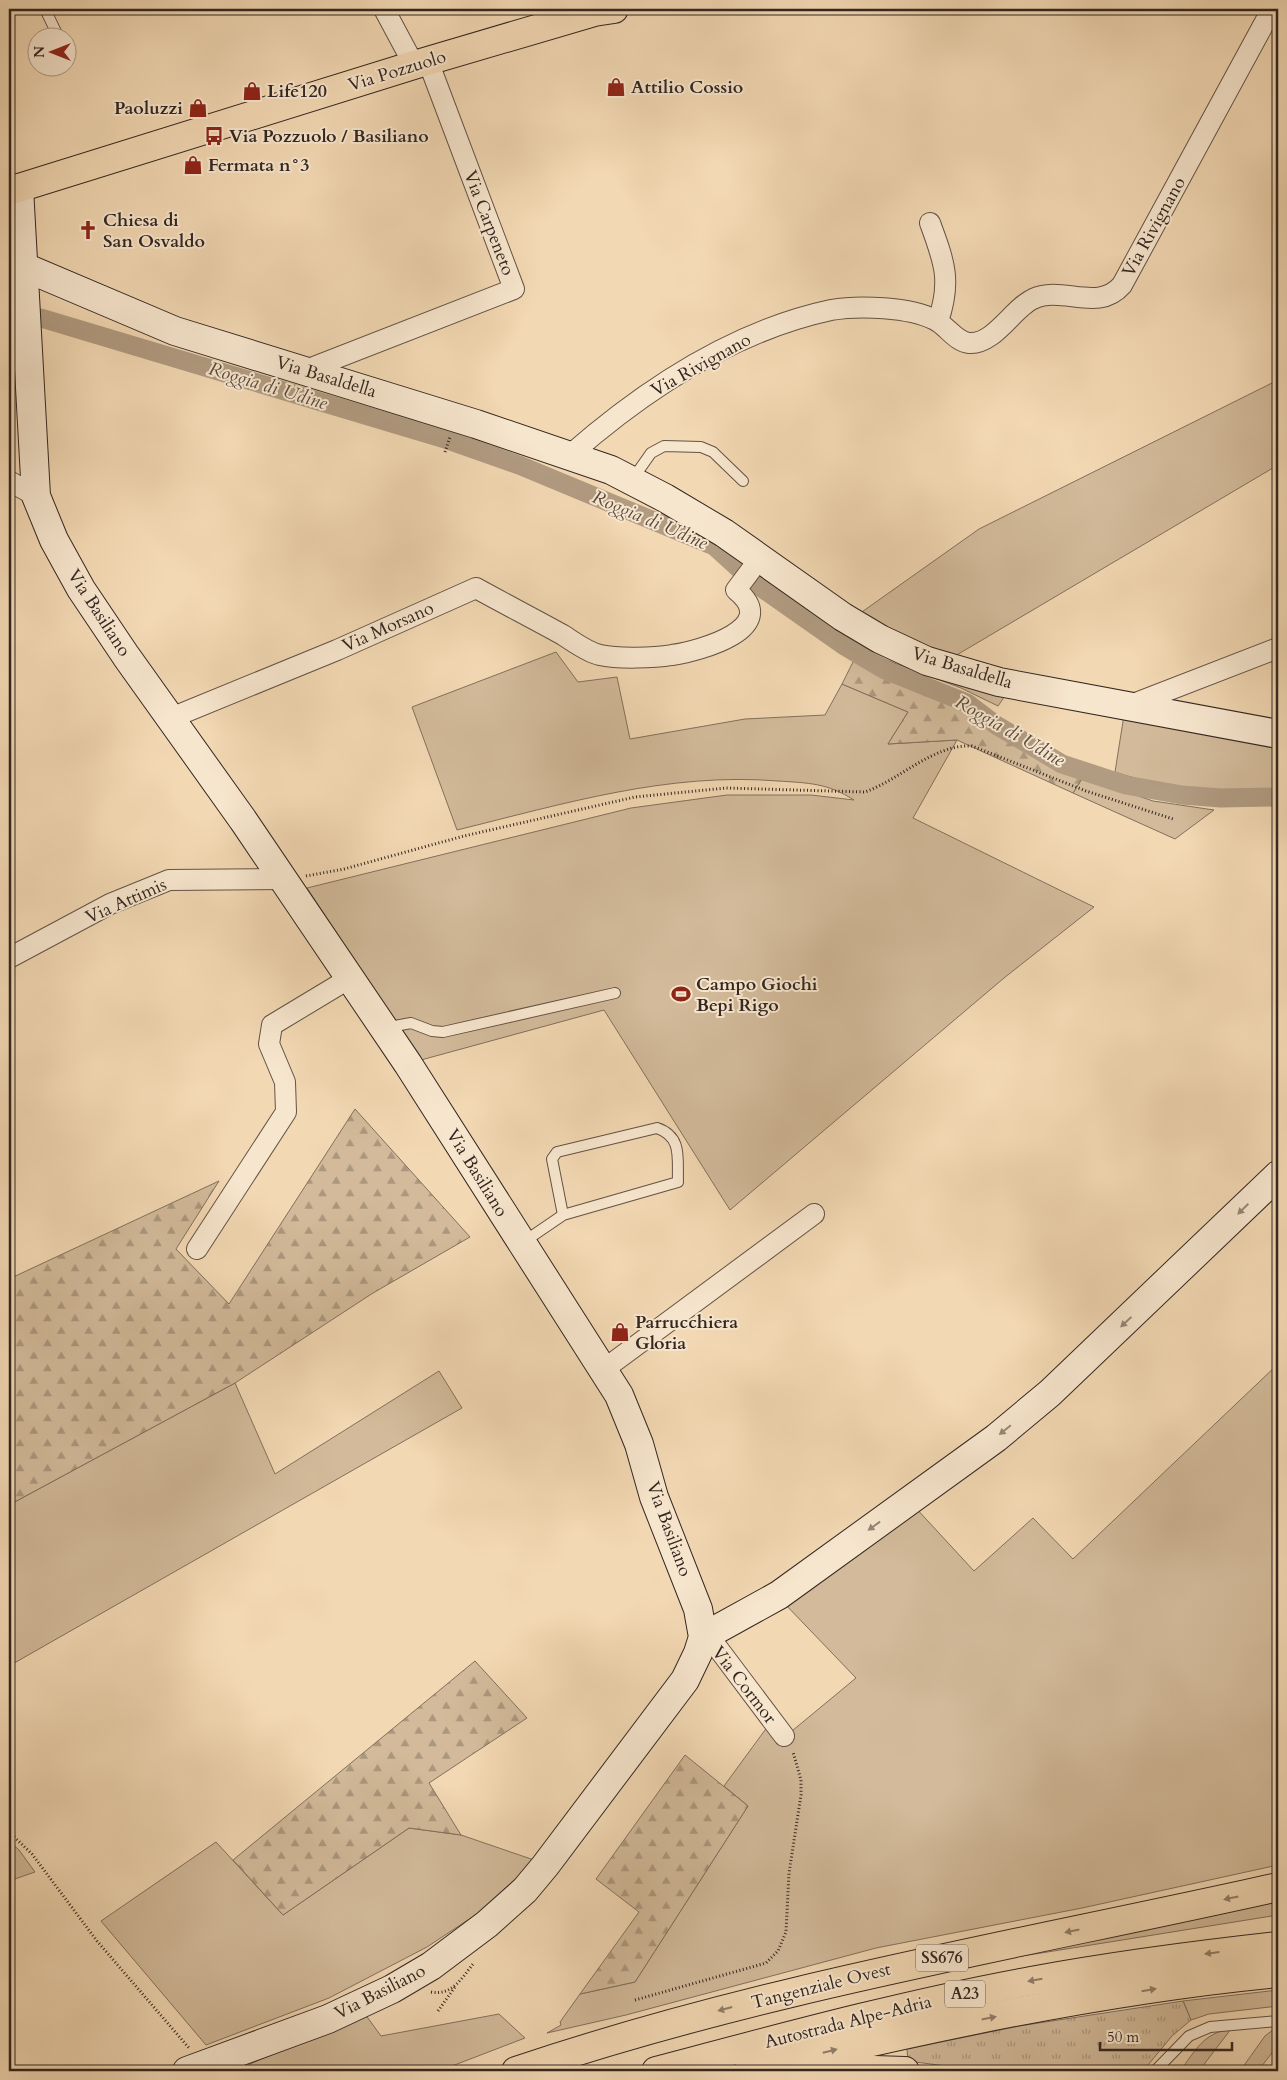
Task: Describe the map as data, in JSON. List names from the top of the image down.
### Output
{
  "streets": {
    "main road": [
      "Via Pozzuolo",
      "SS676",
      "Tangenziale Ovest",
      "A23",
      "Autostrada Alpe-Adria"
    ],
    "street": [
      "Via Carpeneto",
      "Via Rivignano",
      "Via Basaldella",
      "Via Basiliano",
      "Via Morsano",
      "Via Attimis",
      "Via Cormor"
    ]
  },
  "crossings": [
    ["Via Pozzuolo", "Via Carpeneto"],
    ["Via Pozzuolo", "Via Basiliano"],
    ["Via Carpeneto", "Via Basaldella"],
    ["Via Rivignano", "Via Basaldella"],
    ["Via Basaldella", "Via Basiliano"],
    ["Via Basaldella", "Via Morsano"],
    ["Via Basiliano", "Via Morsano"],
    ["Via Basiliano", "Via Attimis"],
    ["Via Basiliano", "Via Cormor"]
  ],
  "one_way": ["Tangenziale Ovest"],
  "water": ["Roggia di Udine"],
  "places": {
    "shop": [
      "Attilio Cossio",
      "Life120",
      "Paoluzzi",
      "Fermata n°3",
      "Parrucchiera Gloria"
    ],
    "bus stop": ["Via Pozzuolo / Basiliano"],
    "church": ["Chiesa di San Osvaldo"],
    "sports": ["Campo Giochi Bepi Rigo"]
  },
  "scale_bar": "50 m",
  "north": "left"
}
